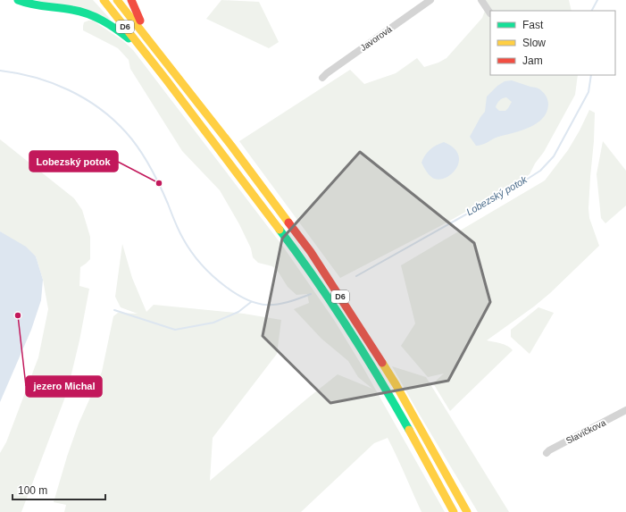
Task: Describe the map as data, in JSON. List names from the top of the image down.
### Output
{
  "streets": {
    "highway": ["D6"],
    "street": ["Javorová", "Slavíčkova"]
  },
  "water": ["Lobezský potok"],
  "places": ["Lobezský potok", "jezero Michal"],
  "legend": ["Fast", "Slow", "Jam"],
  "scale_bar": "100 m"
}
